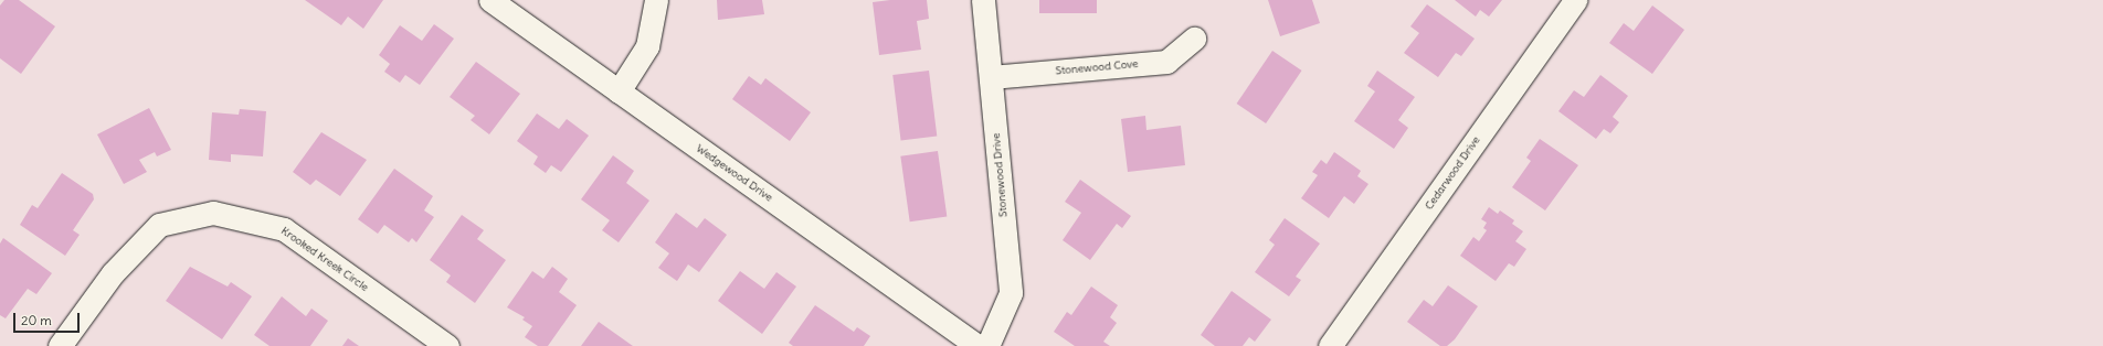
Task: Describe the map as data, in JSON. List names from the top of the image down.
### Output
{
  "streets": {
    "street": [
      "Stonewood Cove",
      "Wedgewood Drive",
      "Cedarwood Drive",
      "Stonewood Drive",
      "Krooked Kreek Circle"
    ]
  },
  "crossings": [
    ["Stonewood Cove", "Stonewood Drive"]
  ],
  "scale_bar": "20 m"
}
